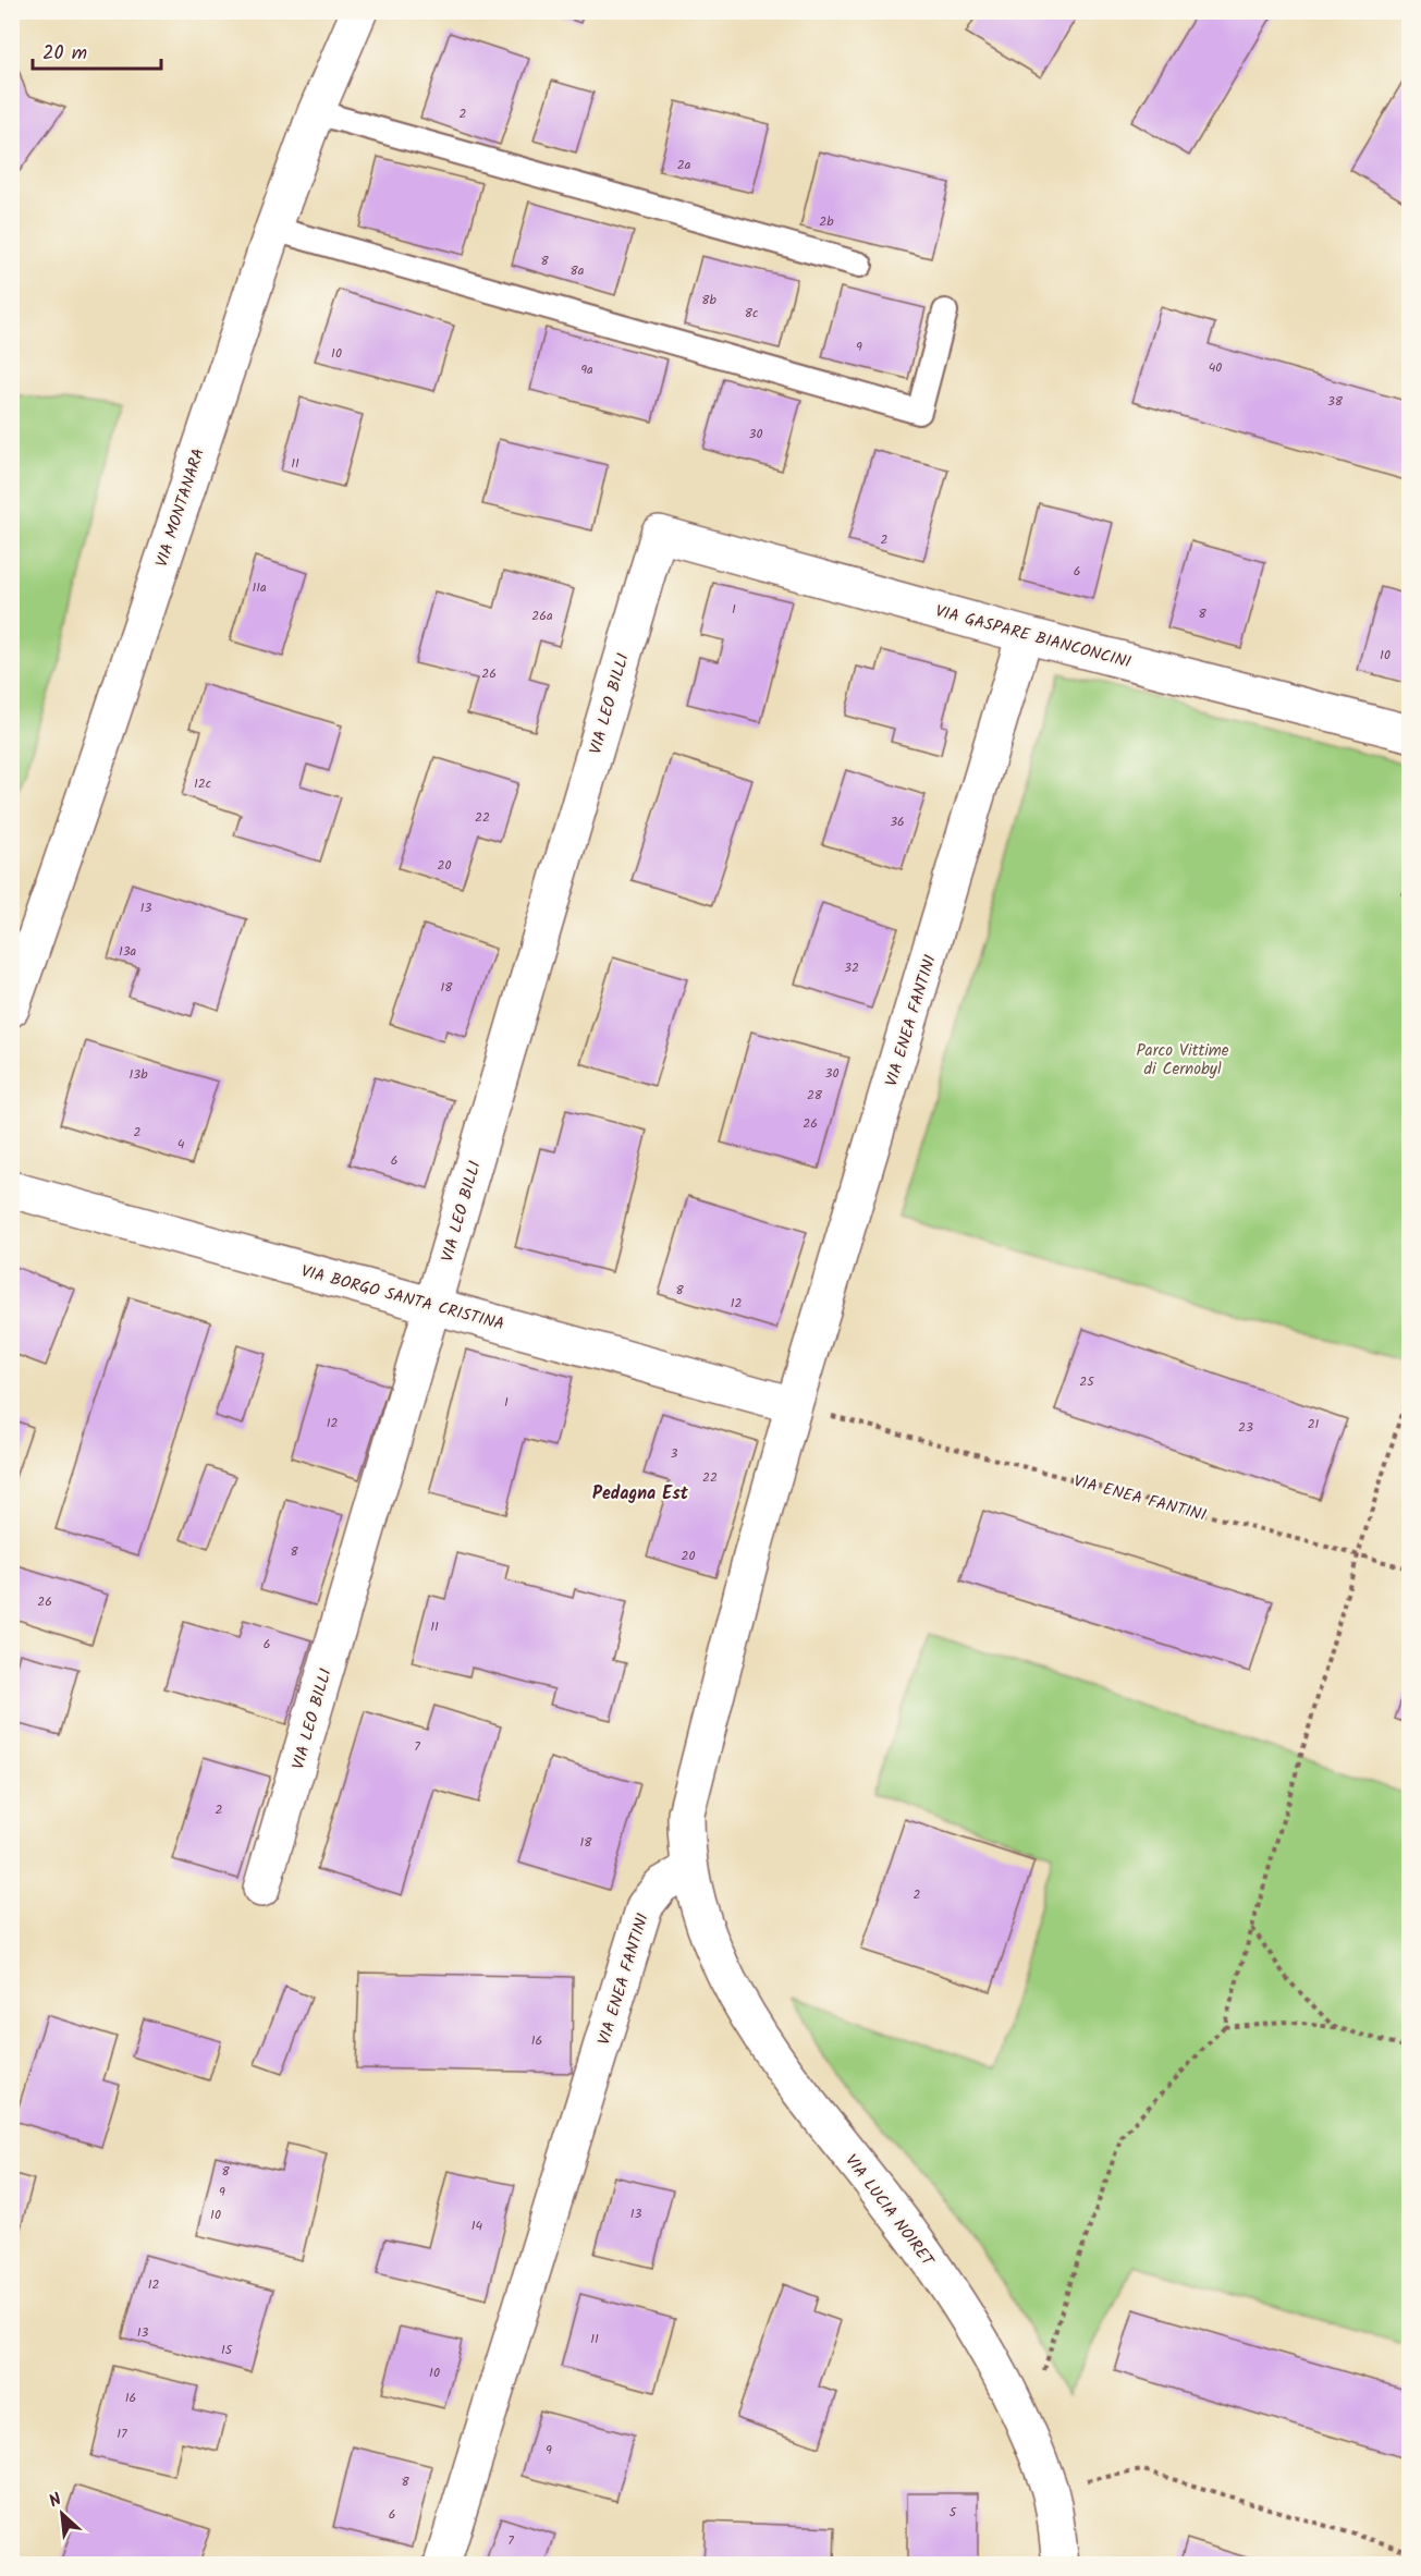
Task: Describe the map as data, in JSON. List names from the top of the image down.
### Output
{
  "streets": {
    "street": [
      "VIA MONTANARA",
      "VIA GASPARE BIANCONCINI",
      "VIA LEO BILLI",
      "VIA ENEA FANTINI",
      "VIA BORGO SANTA CRISTINA",
      "VIA LUCIA NOIRET"
    ]
  },
  "crossings": [
    ["VIA GASPARE BIANCONCINI", "VIA LEO BILLI"],
    ["VIA GASPARE BIANCONCINI", "VIA ENEA FANTINI"],
    ["VIA LEO BILLI", "VIA BORGO SANTA CRISTINA"],
    ["VIA ENEA FANTINI", "VIA BORGO SANTA CRISTINA"],
    ["VIA ENEA FANTINI", "VIA LUCIA NOIRET"]
  ],
  "districts": ["Pedagna Est"],
  "parks": ["Parco Vittime di Cernobyl"],
  "house_numbers": [
    "2",
    "2a",
    "2b",
    "8",
    "8a",
    "8b",
    "8c",
    "9",
    "10",
    "40",
    "9a",
    "38",
    "30",
    "11",
    "2",
    "6",
    "11a",
    "1",
    "8",
    "26a",
    "10",
    "26",
    "12c",
    "22",
    "36",
    "20",
    "13",
    "13a",
    "32",
    "18",
    "30",
    "13b",
    "28",
    "26",
    "2",
    "4",
    "6",
    "8",
    "12",
    "25",
    "1",
    "12",
    "21",
    "23",
    "3",
    "22",
    "8",
    "20",
    "26",
    "11",
    "6",
    "7",
    "2",
    "18",
    "2",
    "16",
    "8",
    "9",
    "13",
    "10",
    "14",
    "12",
    "13",
    "11",
    "15",
    "10",
    "16",
    "17",
    "9",
    "8",
    "5",
    "6",
    "7"
  ],
  "scale_bar": "20 m",
  "north": "top left"
}
